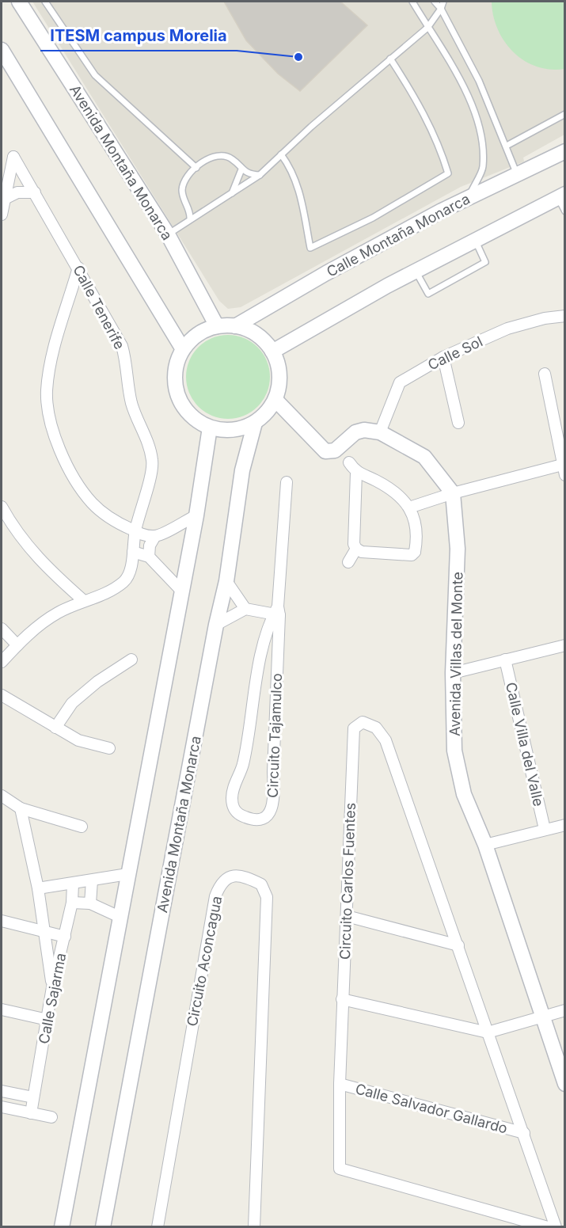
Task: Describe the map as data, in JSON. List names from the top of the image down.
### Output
{
  "streets": {
    "main road": ["Avenida Montaña Monarca", "Calle Montaña Monarca", "Avenida Villas del Monte"],
    "street": [
      "Calle Tenerife",
      "Calle Sol",
      "Circuito Tajamulco",
      "Calle Villa del Valle",
      "Circuito Carlos Fuentes",
      "Circuito Aconcagua",
      "Calle Sajarma",
      "Calle Salvador Gallardo"
    ]
  },
  "crossings": [
    ["Avenida Montaña Monarca", "Calle Montaña Monarca"],
    ["Circuito Carlos Fuentes", "Calle Salvador Gallardo"]
  ],
  "places": ["ITESM campus Morelia"]
}
